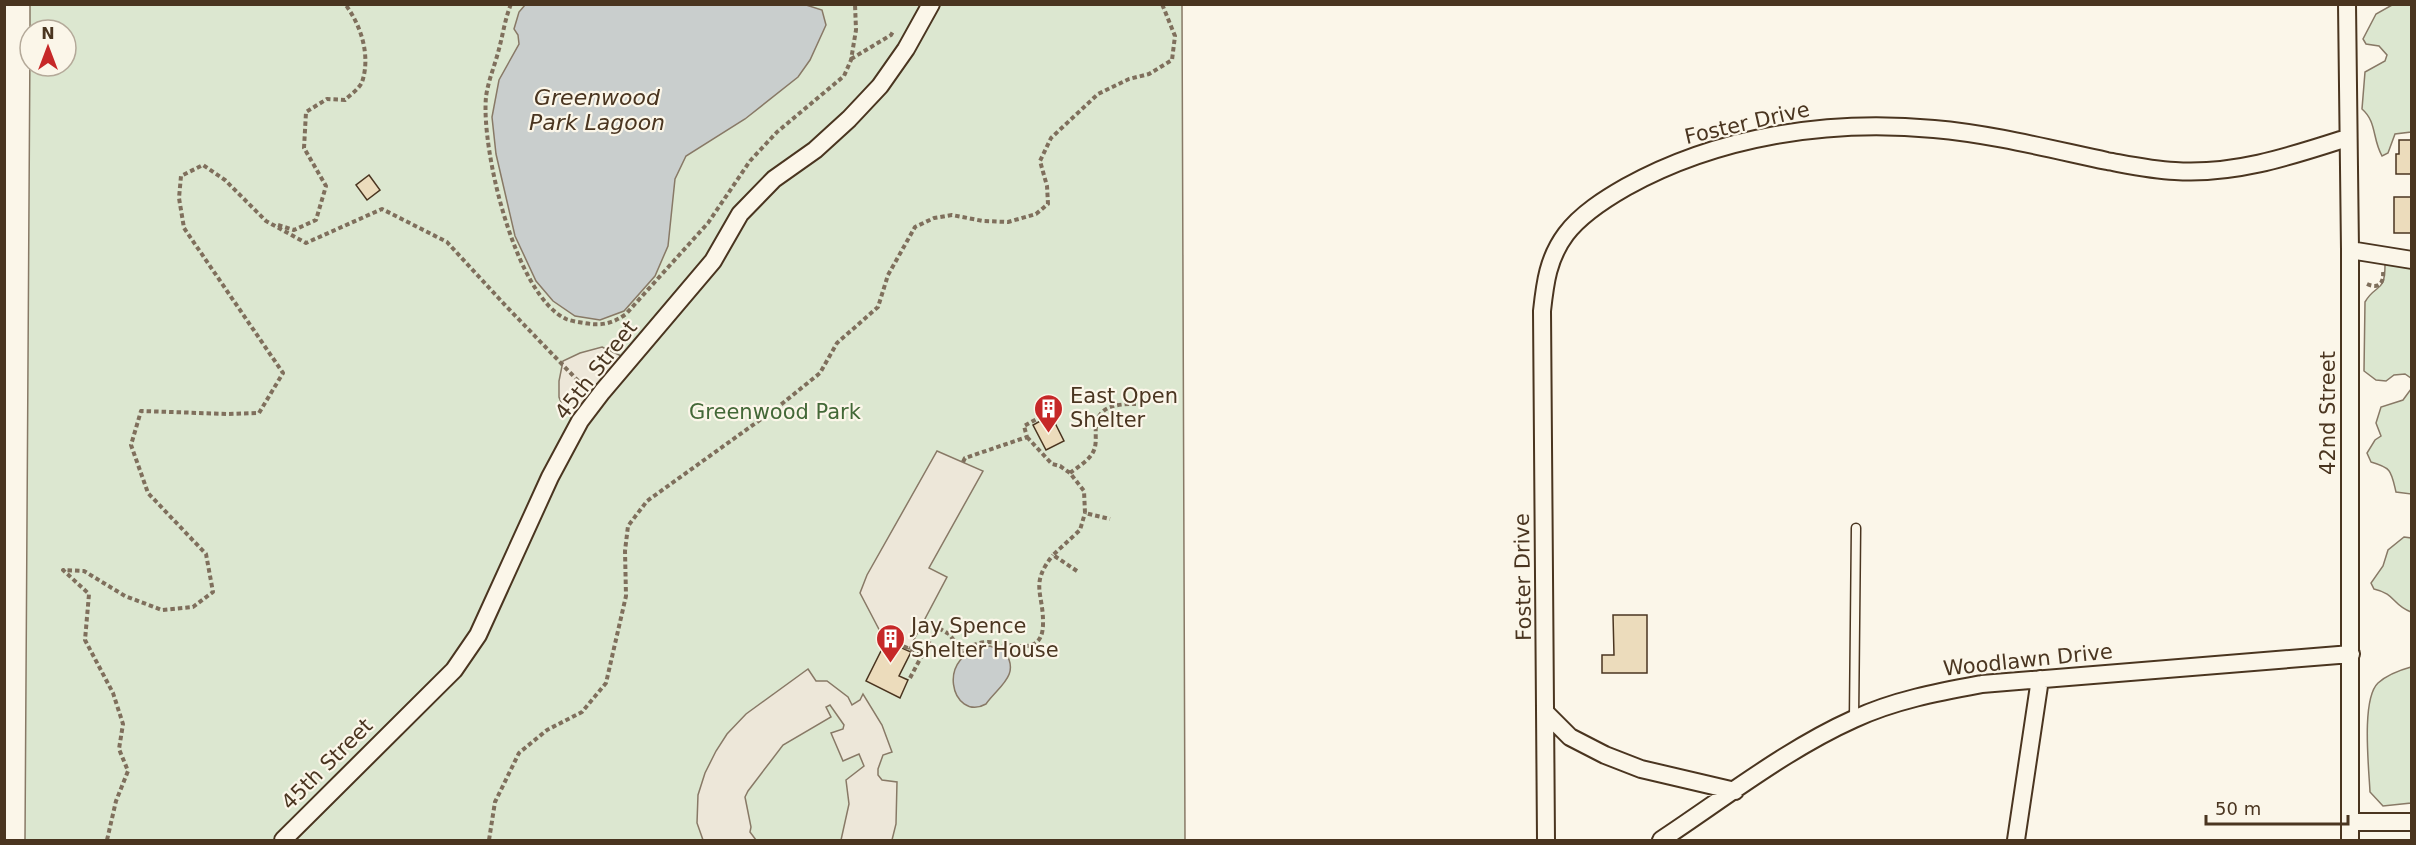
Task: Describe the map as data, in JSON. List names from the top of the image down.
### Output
{
  "streets": {
    "street": [
      "Foster Drive",
      "45th Street",
      "42nd Street",
      "Woodlawn Drive"
    ]
  },
  "crossings": [
    ["Foster Drive", "42nd Street"],
    ["42nd Street", "Woodlawn Drive"]
  ],
  "water": ["Greenwood Park Lagoon"],
  "parks": ["Greenwood Park"],
  "places": {
    "building": ["East Open Shelter", "Jay Spence Shelter House"]
  },
  "scale_bar": "50 m",
  "north": "top"
}
